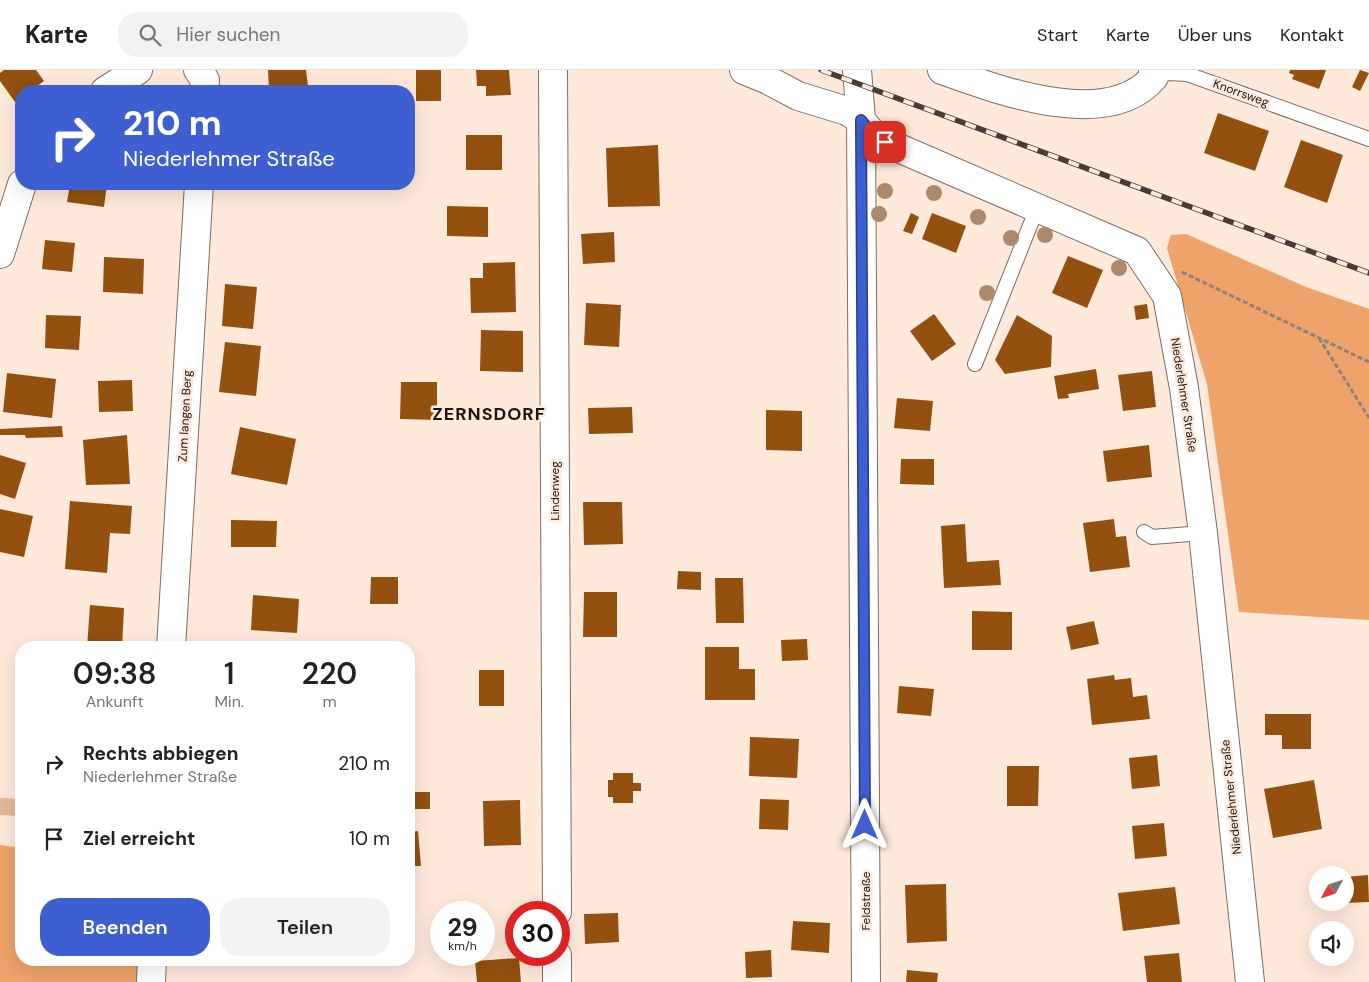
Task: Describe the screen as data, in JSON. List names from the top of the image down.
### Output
{
  "streets": {
    "street": [
      "Knorrsweg",
      "Niederlehmer Straße",
      "Zum langen Berg",
      "Lindenweg",
      "Feldstraße"
    ]
  },
  "crossings": [
    ["Niederlehmer Straße", "Feldstraße"]
  ],
  "districts": ["ZERNSDORF"],
  "north": "bottom left",
  "page": {
    "header": "Karte",
    "search": "Hier suchen",
    "nav": [
      "Start",
      "Karte",
      "Über uns",
      "Kontakt"
    ],
    "turn": ["210 m", "Niederlehmer Straße"],
    "eta": [
      "09:38",
      "Ankunft",
      "1",
      "Min.",
      "220",
      "m"
    ],
    "list": [
      {
        "name": "Rechts abbiegen",
        "note": "Niederlehmer Straße",
        "value": "210 m"
      },
      {
        "name": "Ziel erreicht",
        "value": "10 m"
      }
    ],
    "buttons": ["Beenden", "Teilen"],
    "speed": "29 km/h",
    "limit": "30"
  }
}
